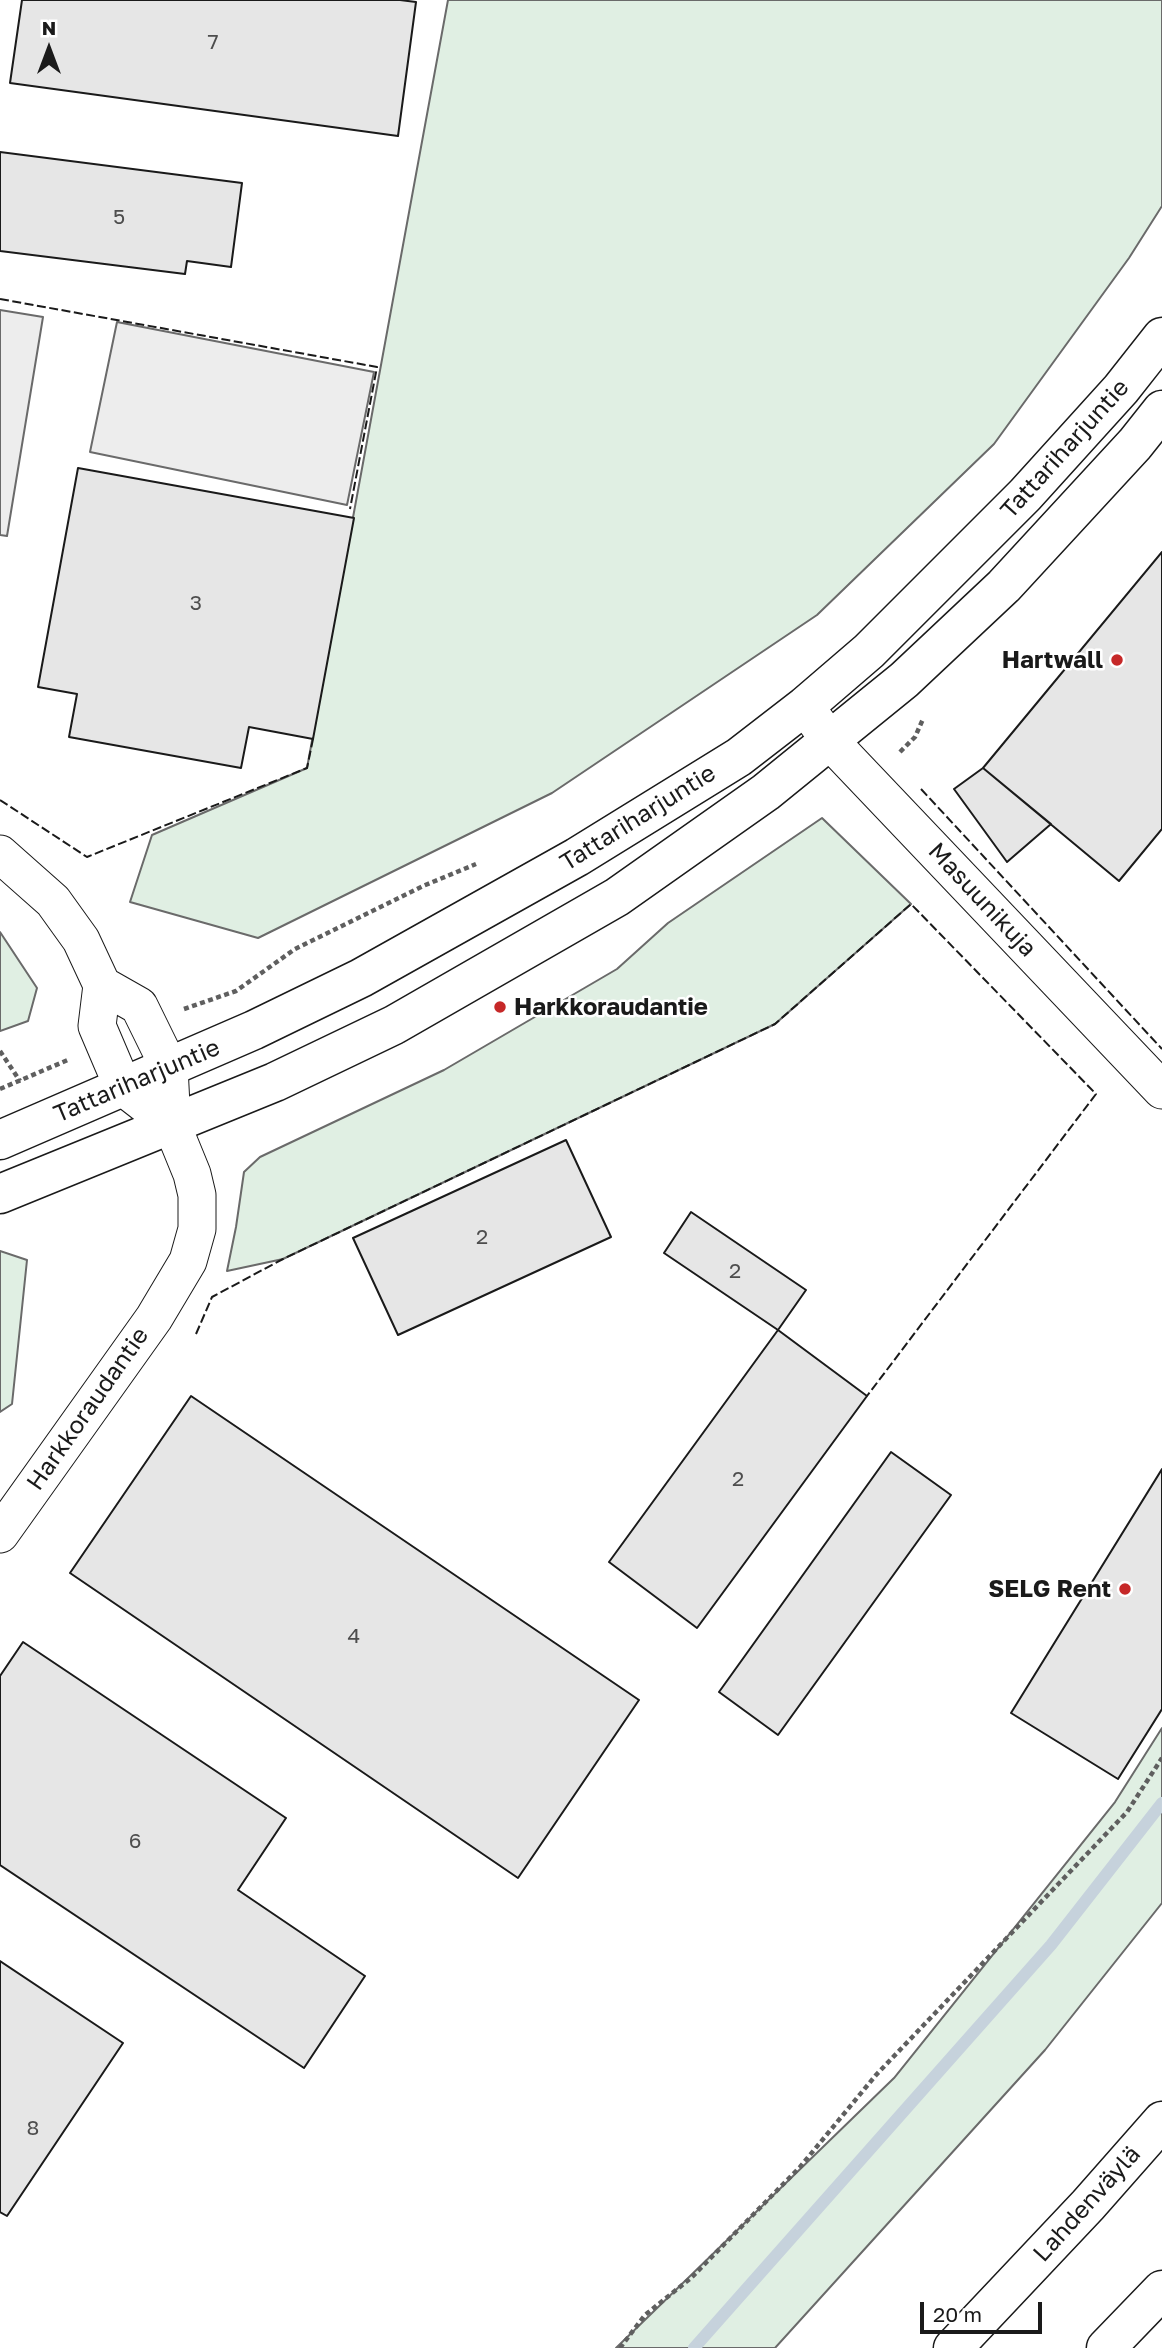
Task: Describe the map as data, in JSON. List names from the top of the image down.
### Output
{
  "streets": {
    "main road": ["Tattariharjuntie", "Lahdenväylä"],
    "street": ["Masuunikuja", "Harkkoraudantie"]
  },
  "crossings": [
    ["Tattariharjuntie", "Masuunikuja"],
    ["Tattariharjuntie", "Harkkoraudantie"]
  ],
  "places": ["Hartwall", "Harkkoraudantie", "SELG Rent"],
  "house_numbers": [
    "7",
    "5",
    "3",
    "2",
    "2",
    "2",
    "4",
    "6",
    "8"
  ],
  "scale_bar": "20 m",
  "north": "top"
}
